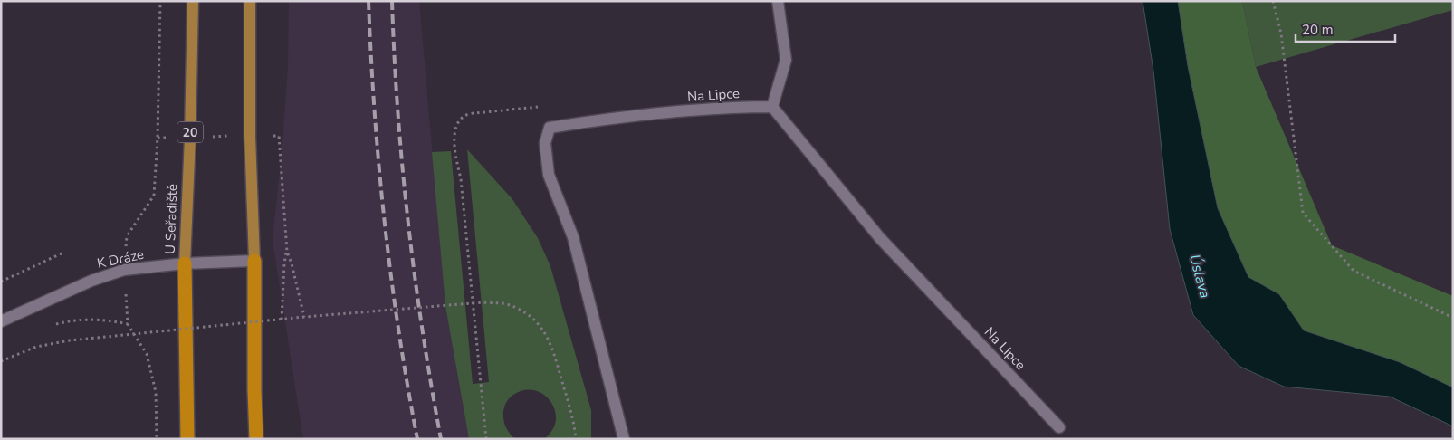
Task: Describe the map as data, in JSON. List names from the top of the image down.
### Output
{
  "streets": {
    "highway": ["20", "U Seřadiště"],
    "street": ["Na Lipce", "K Dráze"]
  },
  "crossings": [
    ["U Seřadiště", "K Dráze"]
  ],
  "water": ["Úslava"],
  "scale_bar": "20 m"
}
